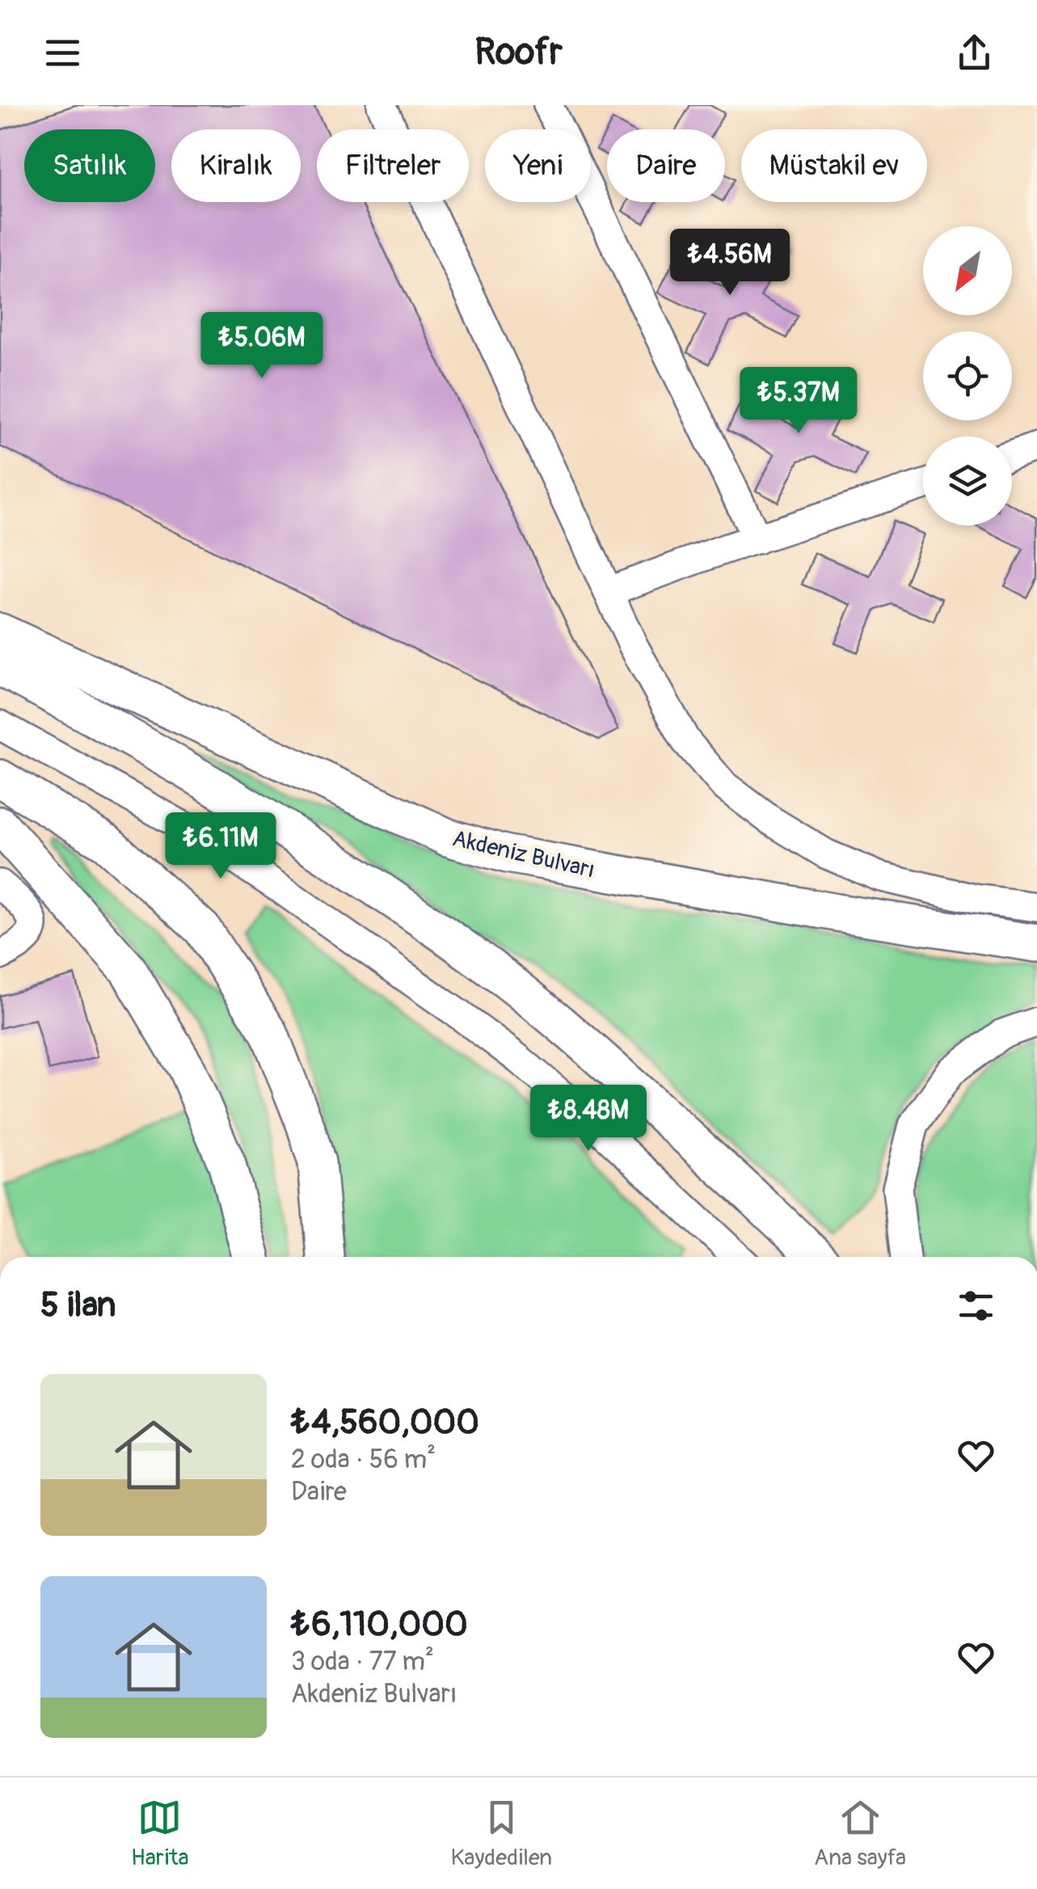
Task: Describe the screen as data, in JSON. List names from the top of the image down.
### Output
{
  "streets": {
    "main road": ["Akdeniz Bulvarı"]
  },
  "north": "bottom left",
  "page": {
    "header": "Roofr",
    "chip": [
      "Satılık",
      "Kiralık",
      "Filtreler",
      "Yeni",
      "Daire",
      "Müstakil ev"
    ],
    "price": [
      "₺4.56M",
      "₺5.06M",
      "₺5.37M",
      "₺6.11M",
      "₺8.48M"
    ],
    "heading": "5 ilan",
    "list": [
      {
        "name": "₺4,560,000",
        "note": "2 oda · 56 m² · Daire"
      },
      {
        "name": "₺6,110,000",
        "note": "3 oda · 77 m² · Akdeniz Bulvarı"
      }
    ],
    "tabs": ["Harita", "Kaydedilen", "Ana sayfa"]
  }
}
